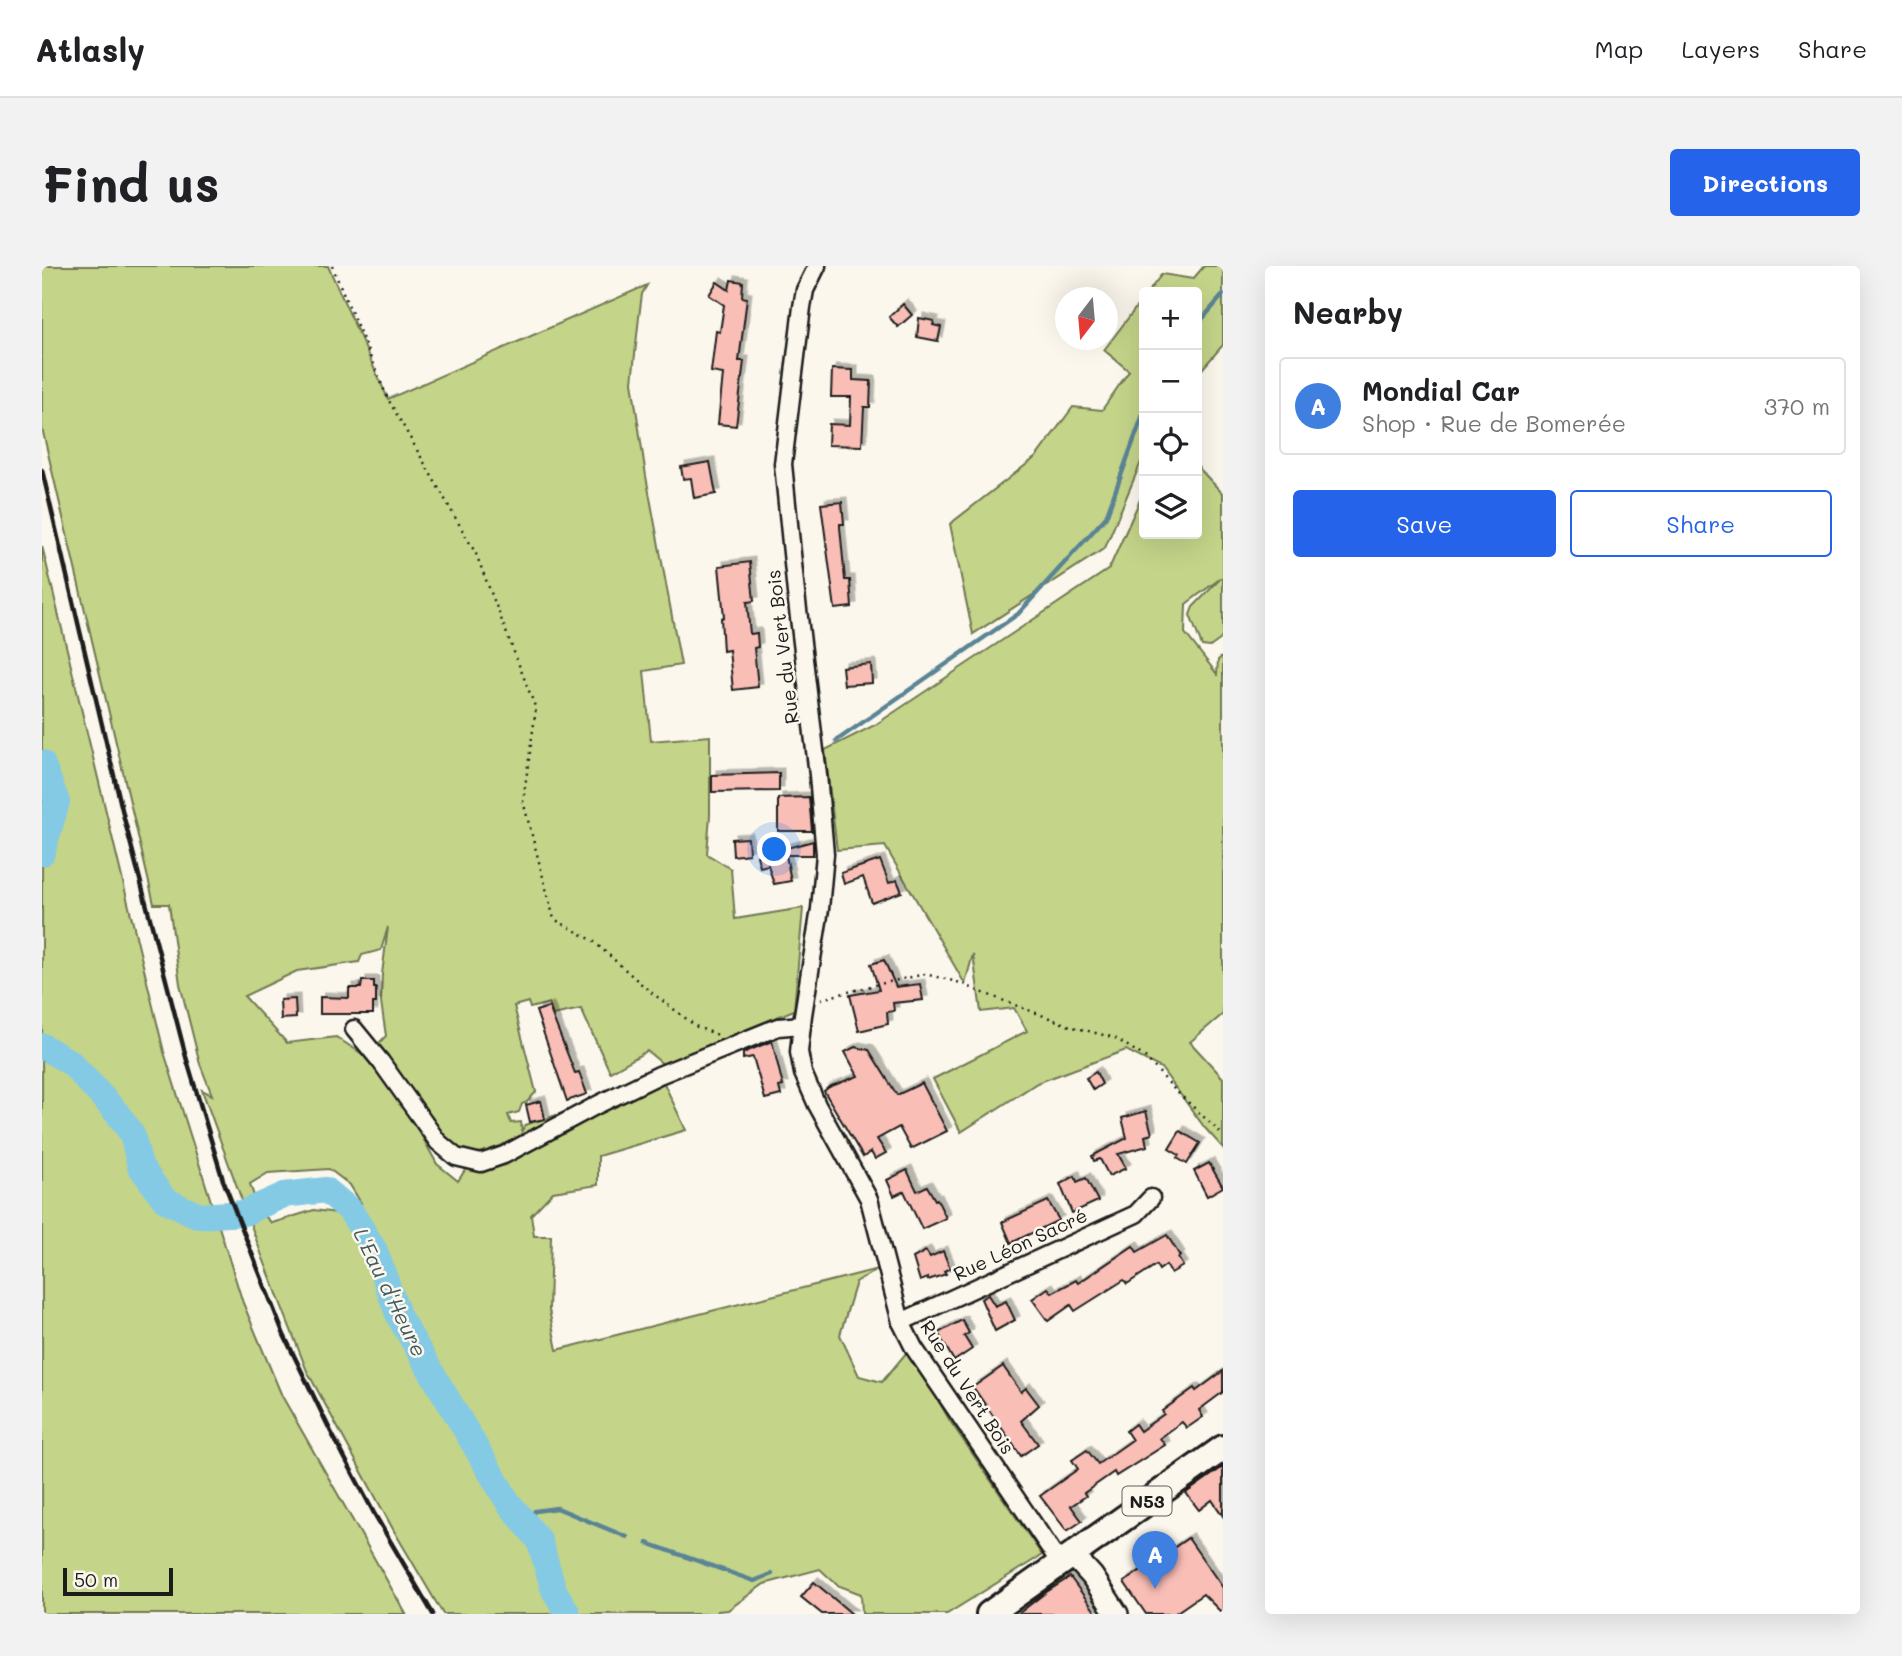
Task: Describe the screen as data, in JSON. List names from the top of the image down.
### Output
{
  "streets": {
    "main road": ["N53"],
    "street": ["Rue du Vert Bois", "Rue Léon Sacré"]
  },
  "crossings": [
    ["Rue du Vert Bois", "Rue Léon Sacré"],
    ["Rue du Vert Bois", "N53"]
  ],
  "water": ["L'Eau d'Heure"],
  "scale_bar": "50 m",
  "north": "bottom",
  "page": {
    "header": "Atlasly",
    "nav": ["Map", "Layers", "Share"],
    "buttons": [
      "Directions",
      ["Save", "Share"]
    ],
    "title": "Find us",
    "heading": "Nearby",
    "map_buttons": ["+", "−"],
    "list": [
      {
        "mark": "A",
        "name": "Mondial Car",
        "note": "Shop · Rue de Bomerée",
        "value": "370 m"
      }
    ],
    "pins": "A",
    "scale": "50 m"
  }
}
